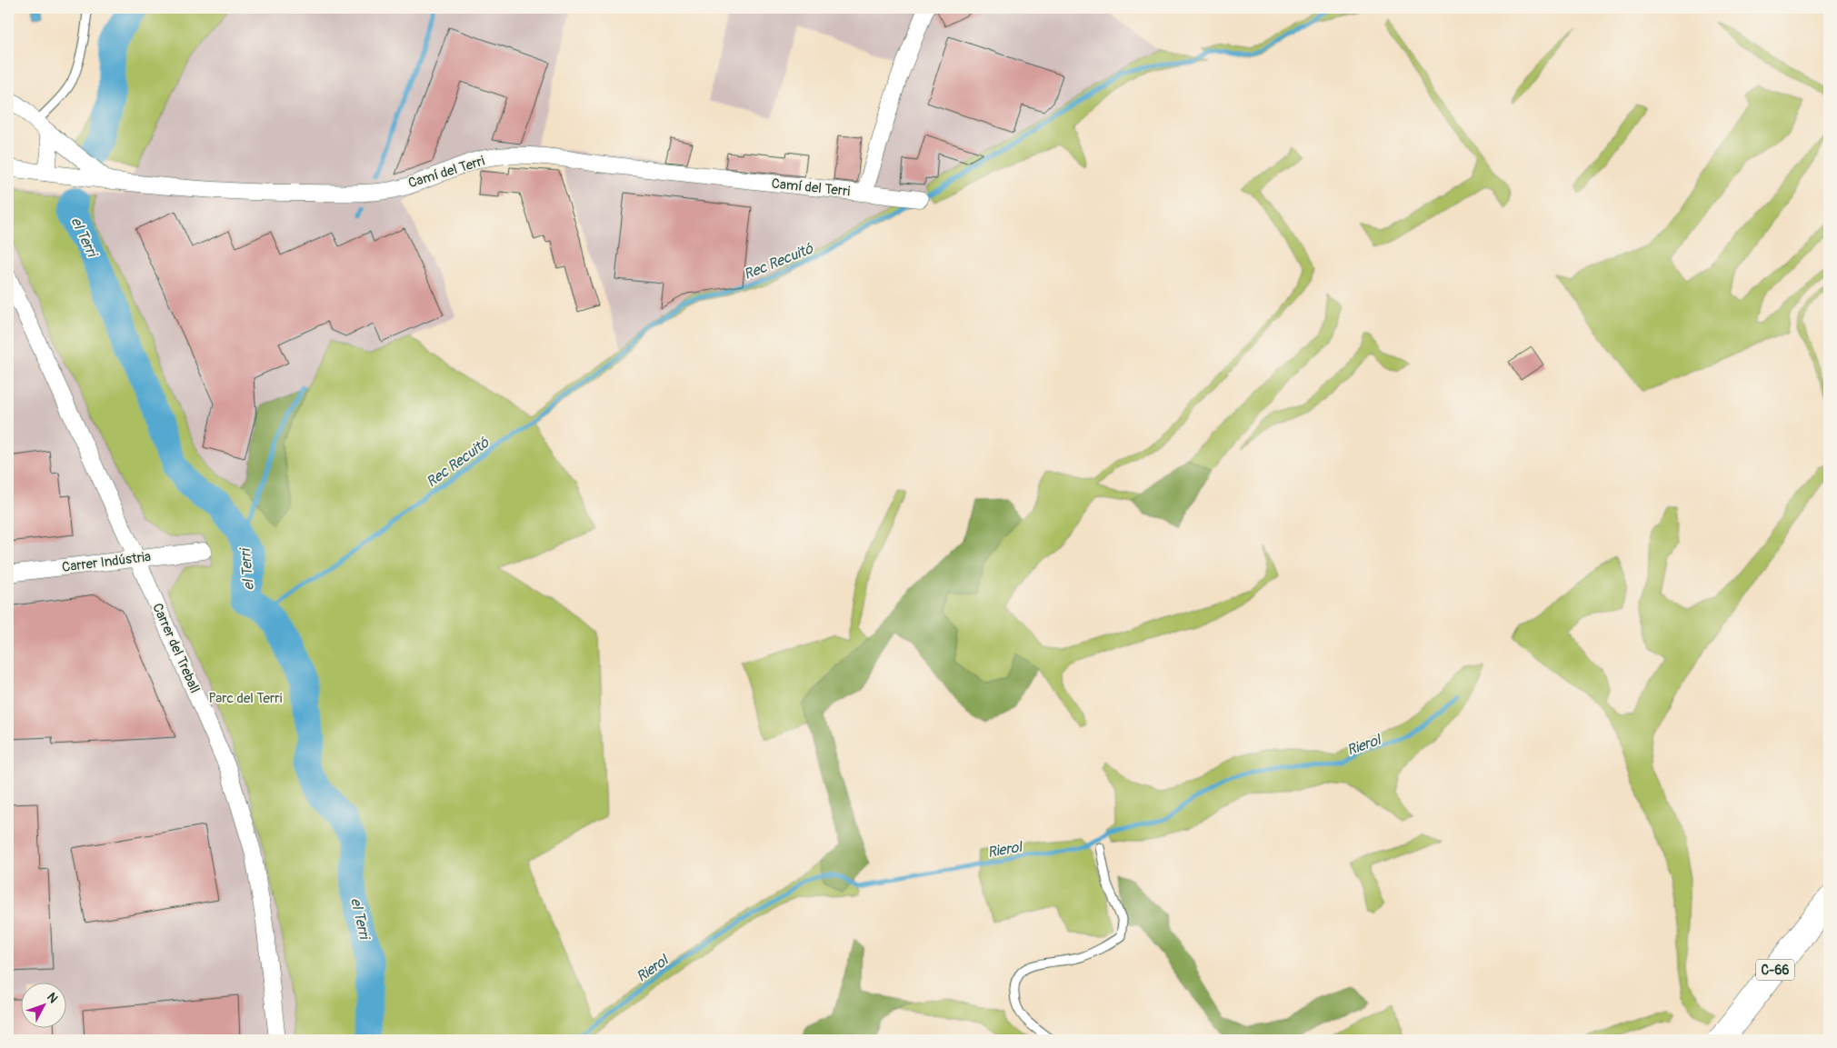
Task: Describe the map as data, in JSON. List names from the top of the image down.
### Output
{
  "streets": {
    "highway": ["C-66"],
    "street": ["Camí del Terri", "Carrer Indústria", "Carrer del Treball"]
  },
  "crossings": [
    ["Carrer Indústria", "Carrer del Treball"]
  ],
  "water": ["el Terri", "Rec Recuitó", "Rierol"],
  "parks": ["Parc del Terri"],
  "north": "top right"
}
